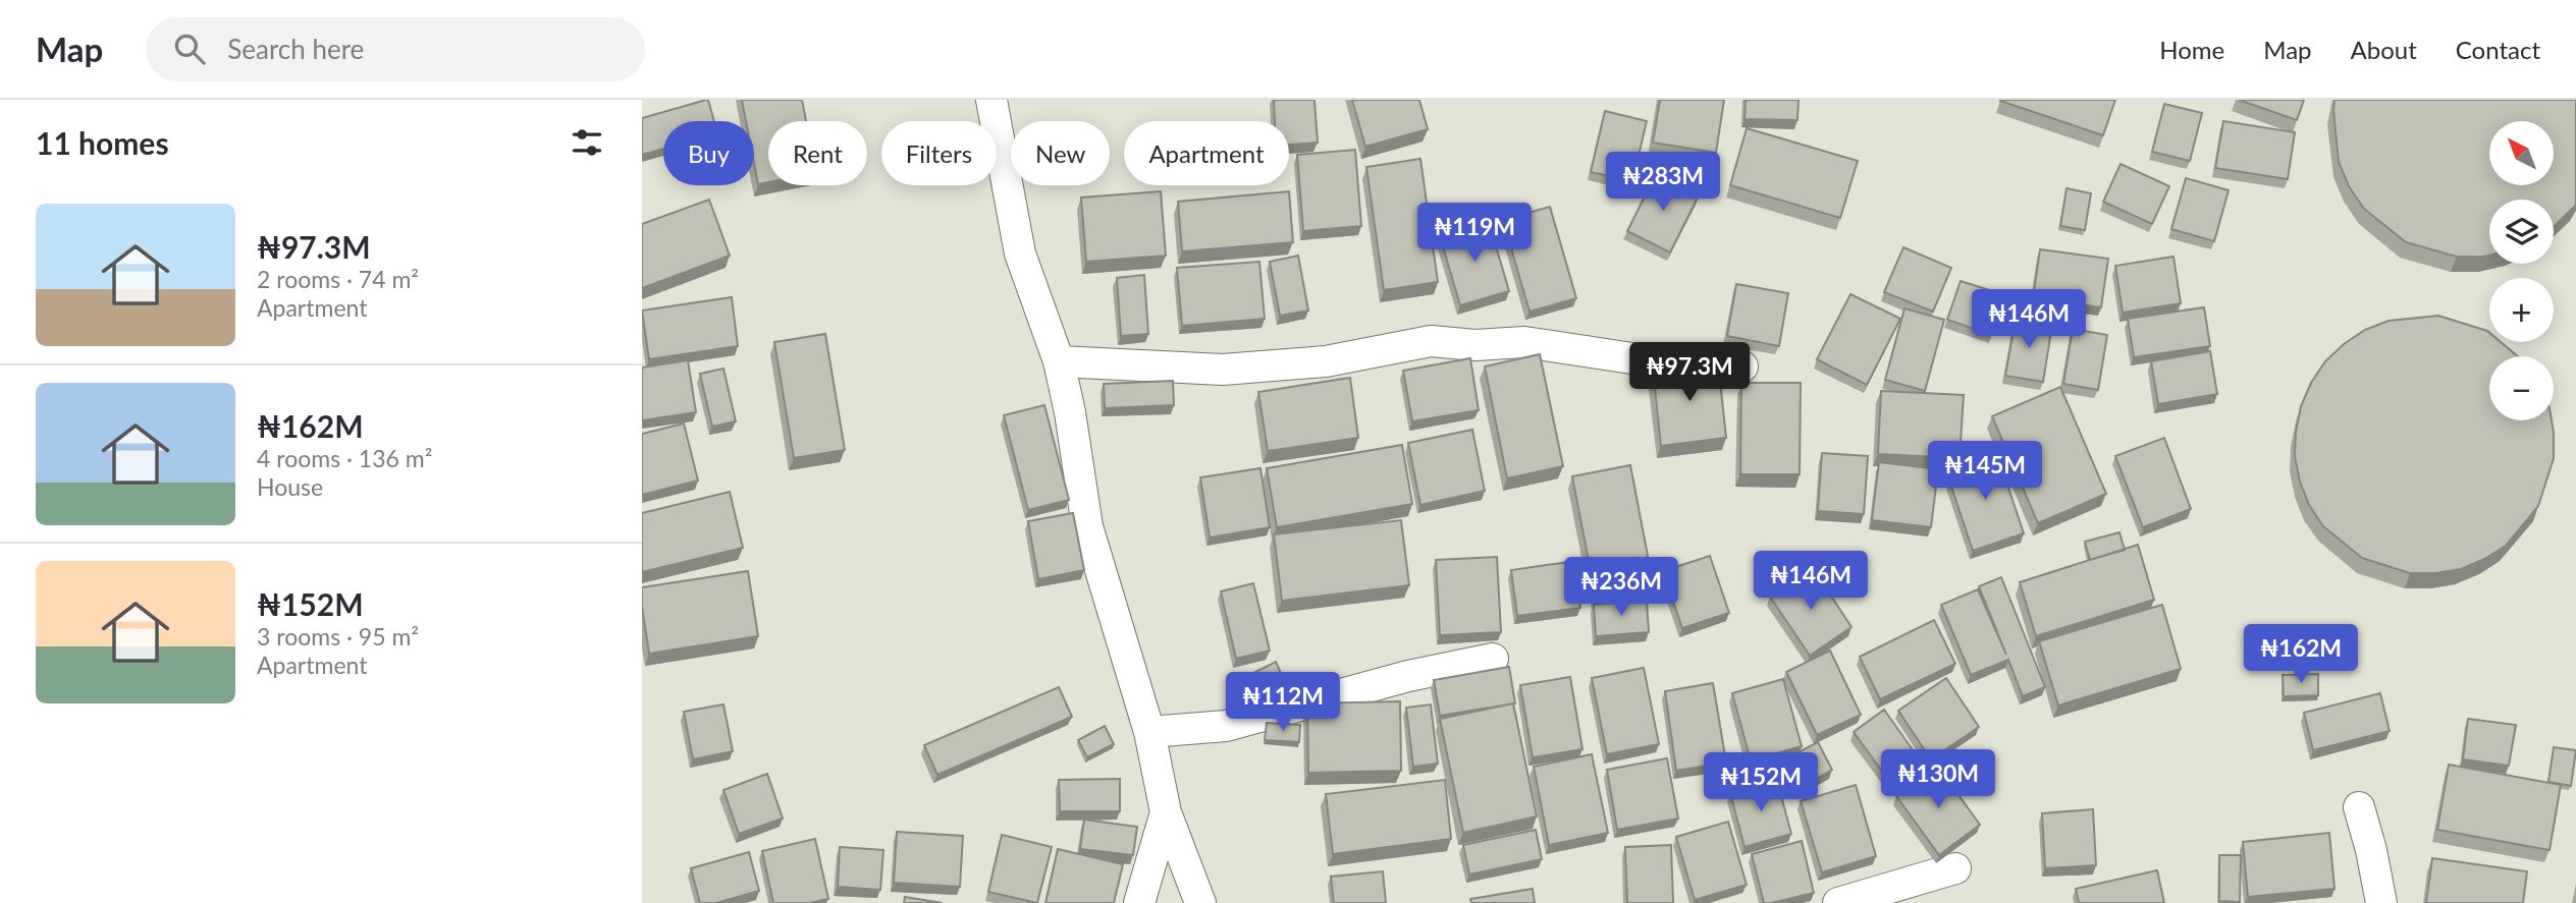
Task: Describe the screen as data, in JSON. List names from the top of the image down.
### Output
{
  "north": "top left",
  "page": {
    "header": "Map",
    "search": "Search here",
    "nav": [
      "Home",
      "Map",
      "About",
      "Contact"
    ],
    "heading": "11 homes",
    "map_buttons": ["+", "−"],
    "chip": [
      "Buy",
      "Rent",
      "Filters",
      "New",
      "Apartment"
    ],
    "price": [
      "₦283M",
      "₦119M",
      "₦146M",
      "₦97.3M",
      "₦145M",
      "₦146M",
      "₦236M",
      "₦162M",
      "₦112M",
      "₦130M",
      "₦152M"
    ],
    "list": [
      {
        "name": "₦97.3M",
        "note": "2 rooms · 74 m² · Apartment"
      },
      {
        "name": "₦162M",
        "note": "4 rooms · 136 m² · House"
      },
      {
        "name": "₦152M",
        "note": "3 rooms · 95 m² · Apartment"
      }
    ]
  }
}
